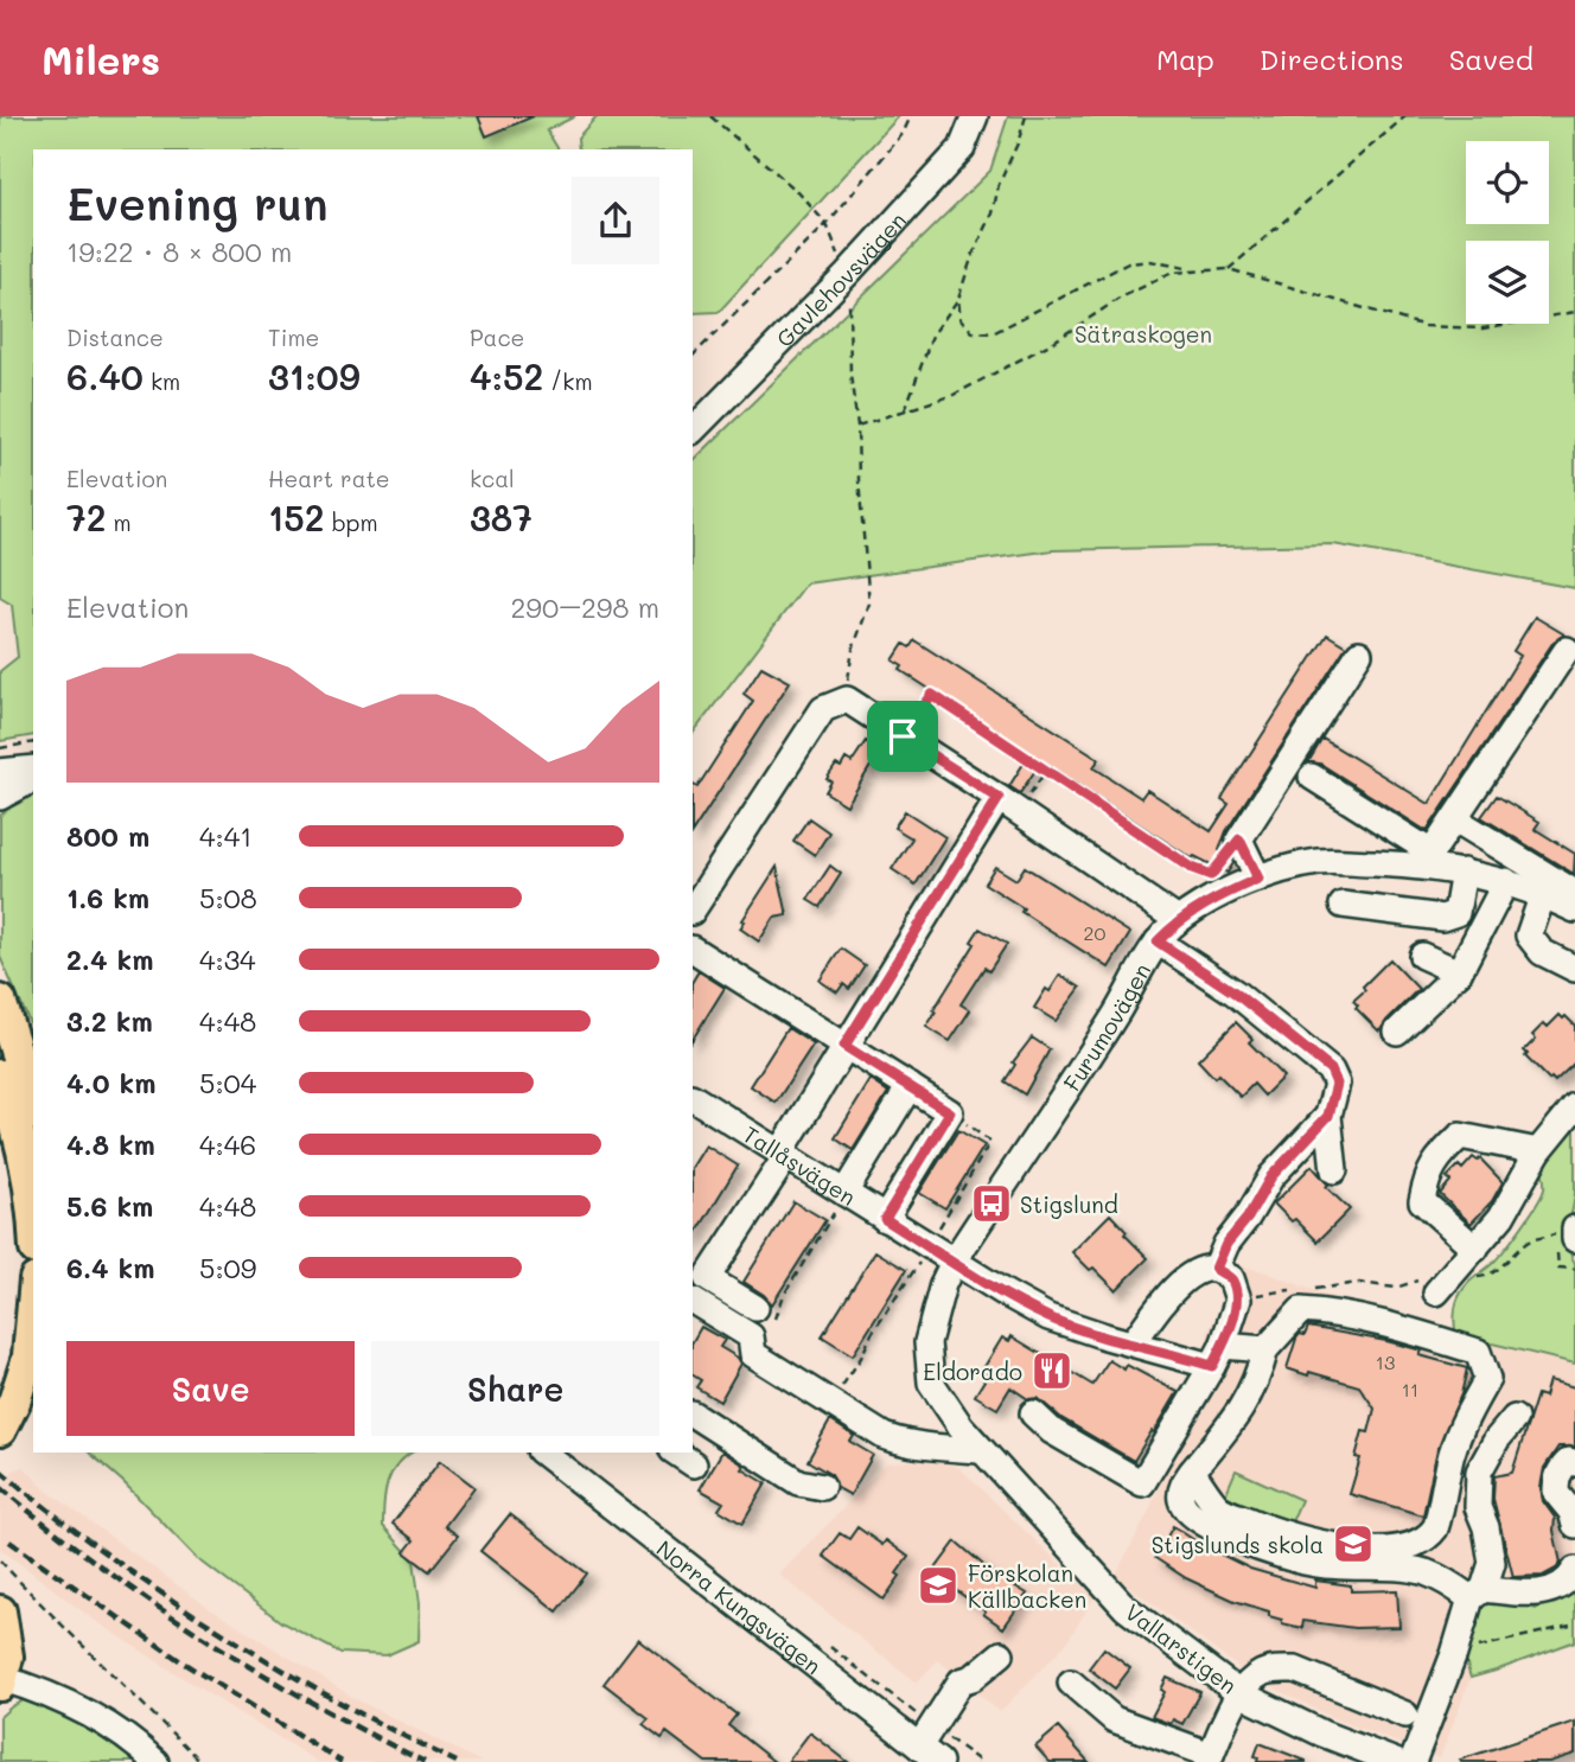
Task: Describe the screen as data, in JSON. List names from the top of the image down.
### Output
{
  "streets": {
    "street": [
      "Gavlehovsvägen",
      "Furumovägen",
      "Tallåsvägen",
      "Norra Kungsvägen",
      "Vallarstigen"
    ]
  },
  "crossings": [
    ["Furumovägen", "Tallåsvägen"],
    ["Furumovägen", "Vallarstigen"],
    ["Tallåsvägen", "Vallarstigen"]
  ],
  "parks": ["Sätraskogen"],
  "places": {
    "bus stop": ["Stigslund"],
    "restaurant": ["Eldorado"],
    "school or university": ["Stigslunds skola", "Förskolan Källbacken"]
  },
  "house_numbers": ["20", "13", "11"],
  "page": {
    "header": "Milers",
    "nav": ["Map", "Directions", "Saved"],
    "heading": ["Evening run", "19:22 · 8 × 800 m"],
    "stats": [
      ["Distance", "6.40 km"],
      ["Time", "31:09"],
      ["Pace", "4:52 /km"],
      ["Elevation", "72 m"],
      ["Heart rate", "152 bpm"],
      ["kcal", "387"]
    ],
    "chart": ["Elevation", "290–298 m"],
    "list": [
      {
        "name": "800 m",
        "note": "4:41"
      },
      {
        "name": "1.6 km",
        "note": "5:08"
      },
      {
        "name": "2.4 km",
        "note": "4:34"
      },
      {
        "name": "3.2 km",
        "note": "4:48"
      },
      {
        "name": "4.0 km",
        "note": "5:04"
      },
      {
        "name": "4.8 km",
        "note": "4:46"
      },
      {
        "name": "5.6 km",
        "note": "4:48"
      },
      {
        "name": "6.4 km",
        "note": "5:09"
      }
    ],
    "buttons": ["Save", "Share"]
  }
}
